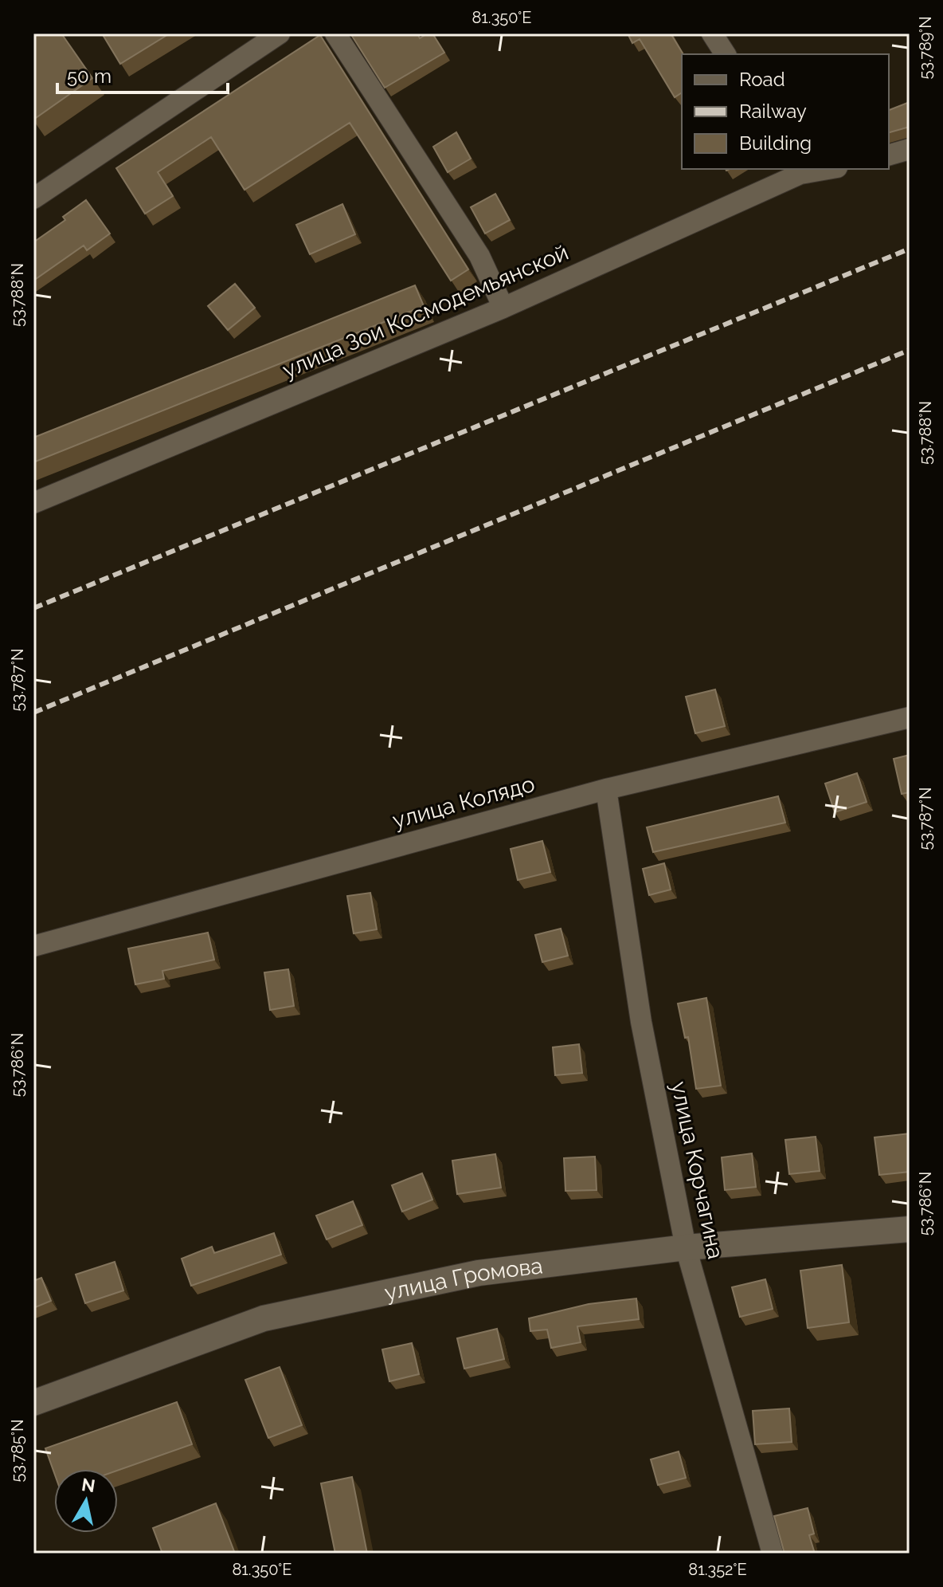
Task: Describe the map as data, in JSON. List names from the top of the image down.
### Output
{
  "streets": {
    "street": [
      "улица Зои Космодемьянской",
      "улица Колядо",
      "улица Корчагина",
      "улица Громова"
    ]
  },
  "crossings": [
    ["улица Колядо", "улица Корчагина"],
    ["улица Корчагина", "улица Громова"]
  ],
  "legend": ["Road", "Railway", "Building"],
  "scale_bar": "50 m",
  "north": "top",
  "coordinates": [
    "81.350°E",
    "53.789°N",
    "53.788°N",
    "53.787°N",
    "53.786°N",
    "53.785°N",
    "81.352°E"
  ]
}
